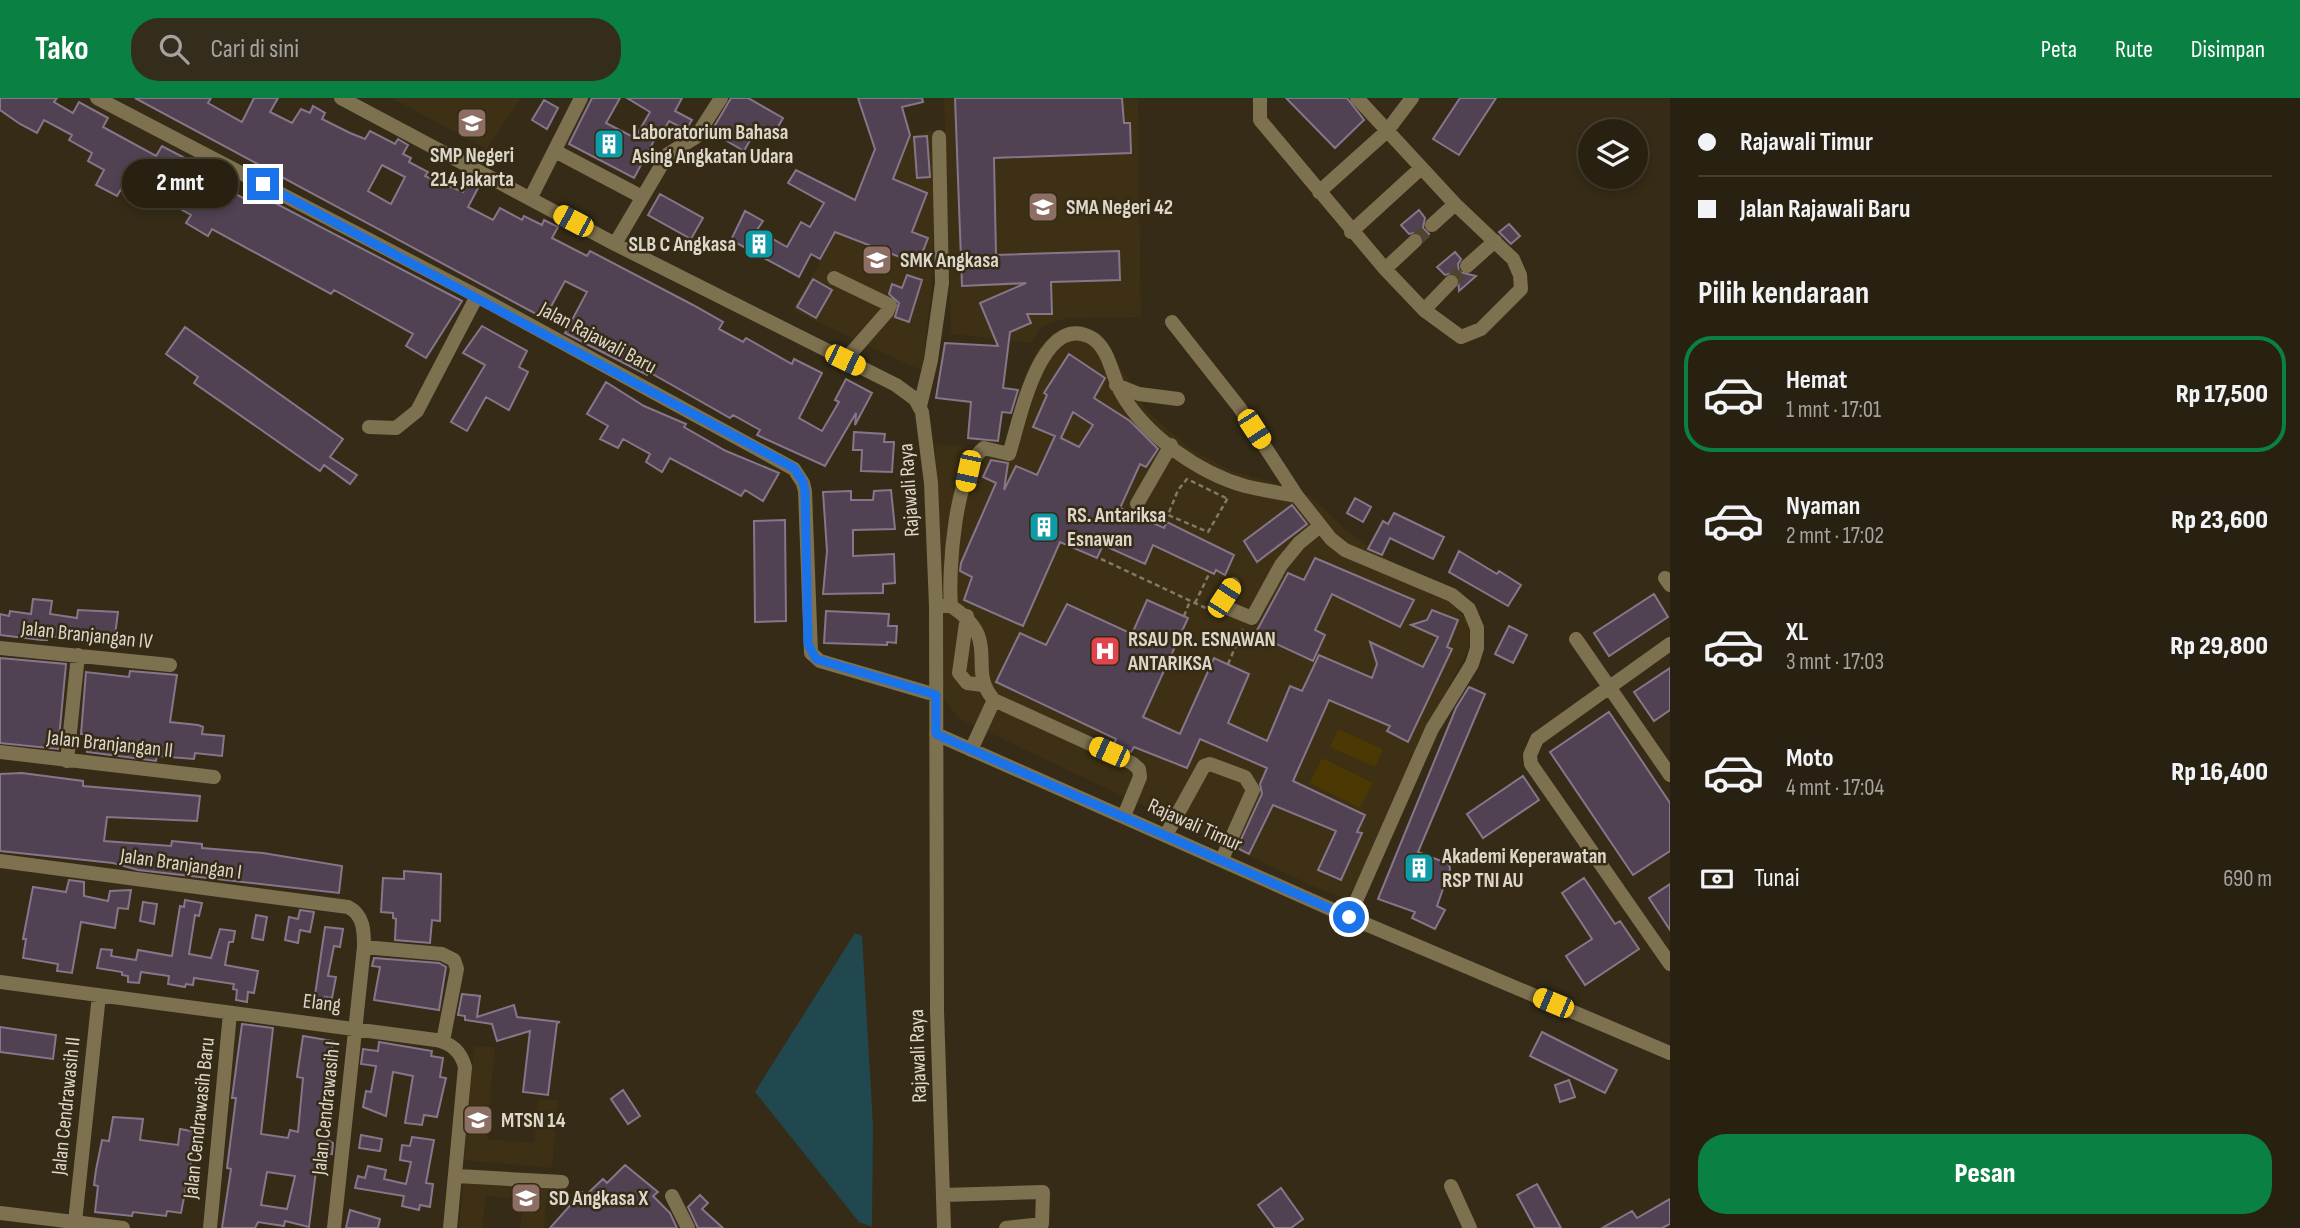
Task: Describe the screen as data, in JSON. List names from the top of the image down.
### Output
{
  "streets": {
    "street": [
      "Jalan Rajawali Baru",
      "Rajawali Raya",
      "Jalan Branjangan IV",
      "Jalan Branjangan II",
      "Rajawali Timur",
      "Jalan Branjangan I",
      "Elang",
      "Jalan Cendrawasih II",
      "Jalan Cendrawasih I",
      "Jalan Cendrawasih Baru"
    ]
  },
  "crossings": [
    ["Jalan Rajawali Baru", "Rajawali Raya"],
    ["Rajawali Raya", "Rajawali Timur"],
    ["Jalan Branjangan I", "Jalan Cendrawasih I"],
    ["Elang", "Jalan Cendrawasih II"],
    ["Elang", "Jalan Cendrawasih I"],
    ["Elang", "Jalan Cendrawasih Baru"]
  ],
  "places": {
    "school or university": [
      "SMP Negeri 214 Jakarta",
      "SMA Negeri 42",
      "SMK Angkasa",
      "MTSN 14",
      "SD Angkasa X"
    ],
    "building": [
      "Laboratorium Bahasa Asing Angkatan Udara",
      "SLB C Angkasa",
      "RS. Antariksa Esnawan",
      "Akademi Keperawatan RSP TNI AU"
    ],
    "hospital": ["RSAU DR. ESNAWAN ANTARIKSA"]
  },
  "page": {
    "header": "Tako",
    "search": "Cari di sini",
    "nav": ["Peta", "Rute", "Disimpan"],
    "banner": ["Rajawali Timur", "Jalan Rajawali Baru"],
    "bubble": "2 mnt",
    "heading": "Pilih kendaraan",
    "list": [
      {
        "name": "Hemat",
        "note": "1 mnt · 17:01",
        "value": "Rp 17,500"
      },
      {
        "name": "Nyaman",
        "note": "2 mnt · 17:02",
        "value": "Rp 23,600"
      },
      {
        "name": "XL",
        "note": "3 mnt · 17:03",
        "value": "Rp 29,800"
      },
      {
        "name": "Moto",
        "note": "4 mnt · 17:04",
        "value": "Rp 16,400"
      }
    ],
    "pay": ["Tunai", "690 m"],
    "buttons": "Pesan"
  }
}
